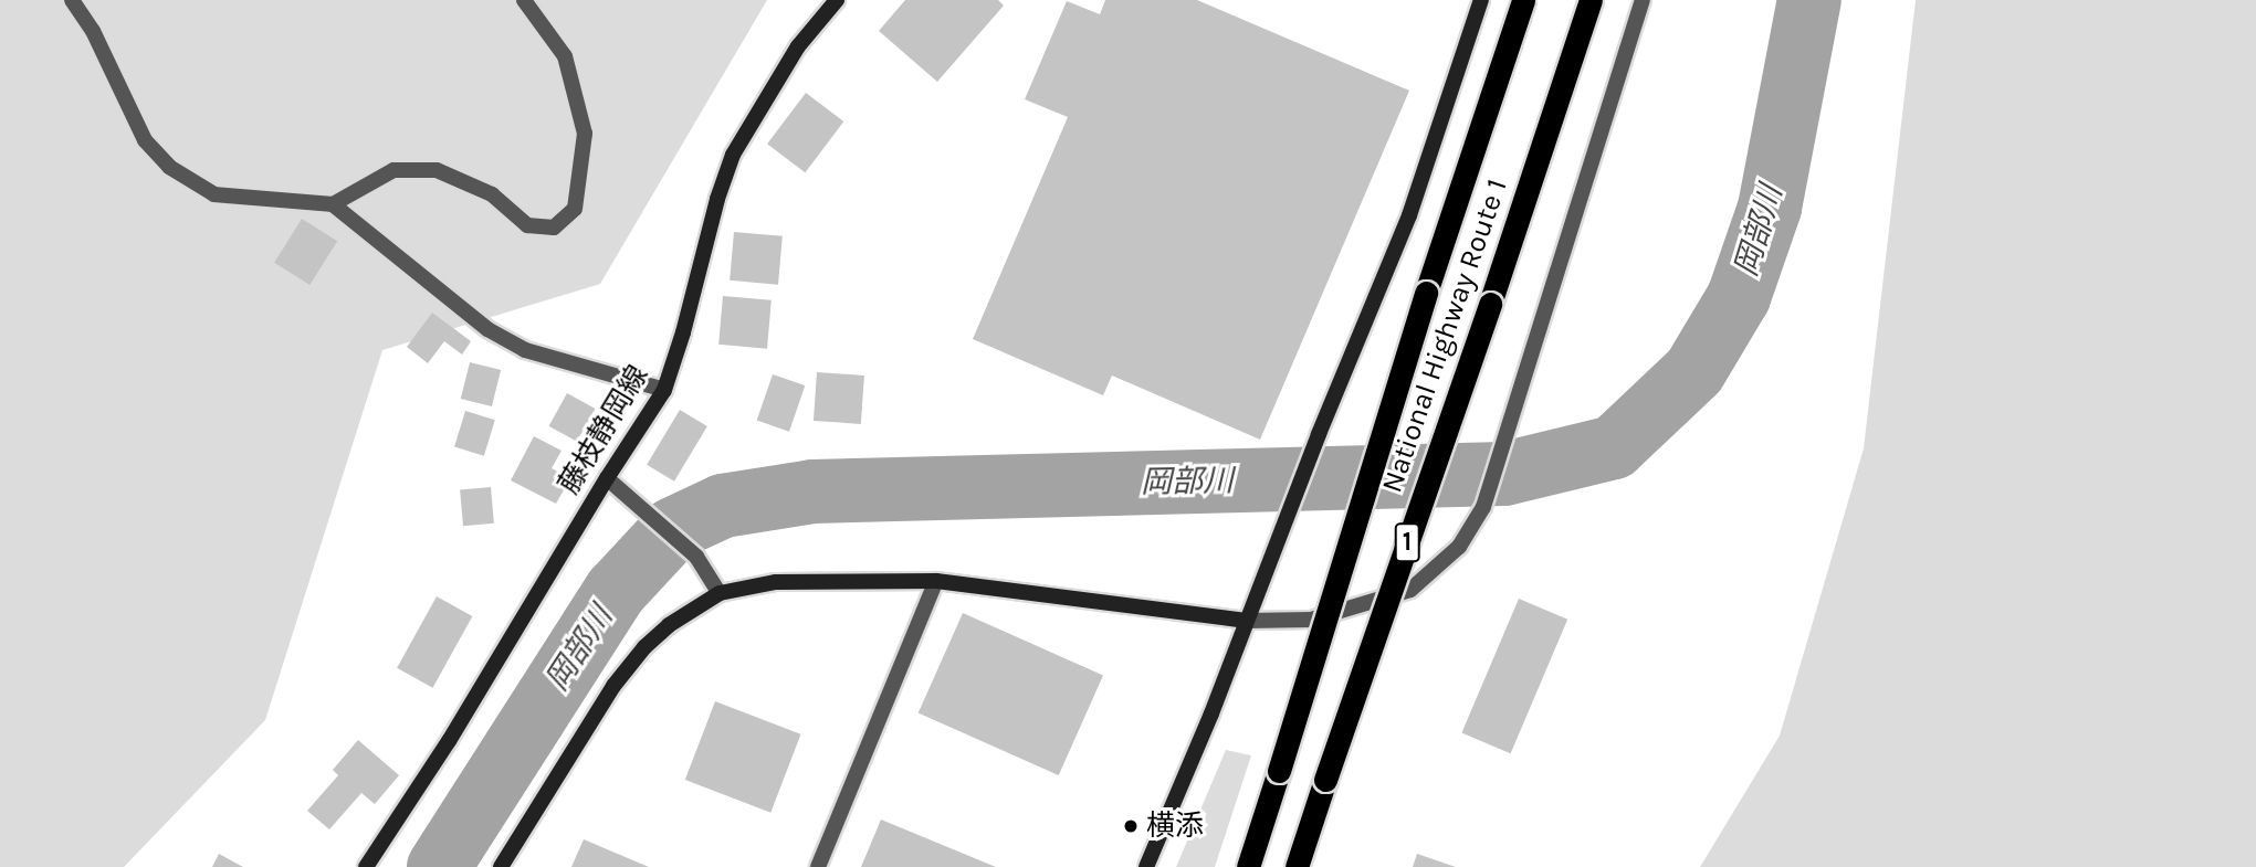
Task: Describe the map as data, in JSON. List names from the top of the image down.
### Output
{
  "streets": {
    "highway": ["National Highway Route 1", "1"],
    "street": ["藤枝静岡線"]
  },
  "water": ["岡部川"],
  "places": ["横添"]
}
